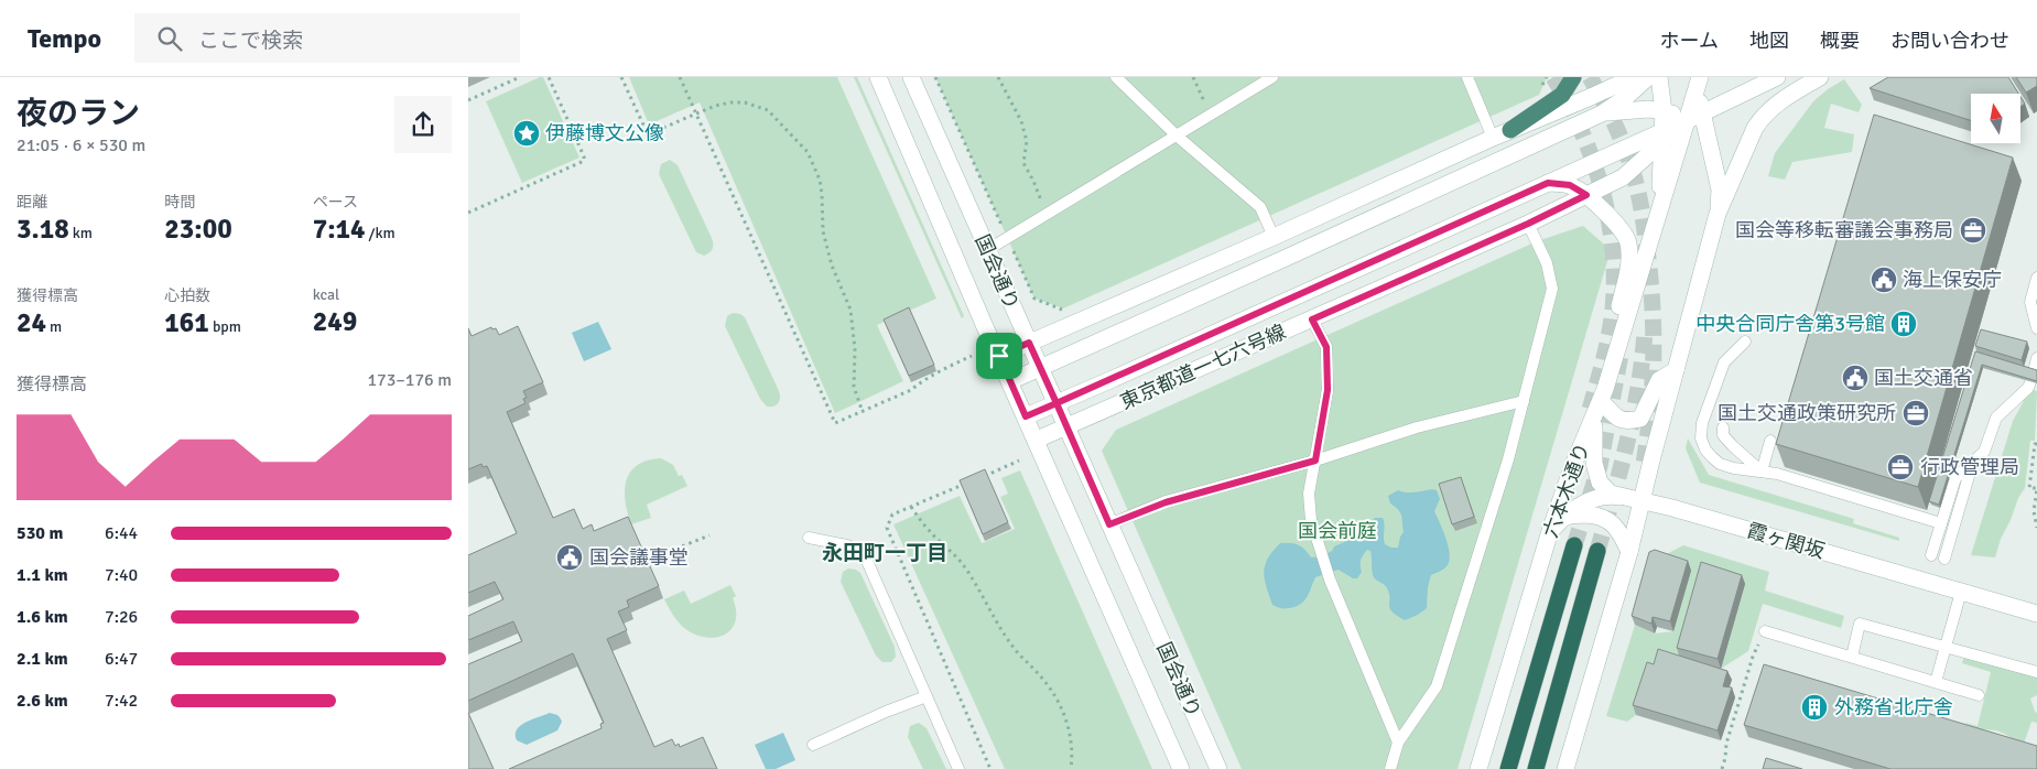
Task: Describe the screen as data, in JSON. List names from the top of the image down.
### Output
{
  "streets": {
    "main road": [
      "国会通り",
      "東京都道一七六号線",
      "六本木通り",
      "霞ヶ関坂"
    ]
  },
  "crossings": [
    ["国会通り", "東京都道一七六号線"],
    ["東京都道一七六号線", "六本木通り"],
    ["六本木通り", "霞ヶ関坂"]
  ],
  "districts": ["永田町一丁目"],
  "parks": ["国会前庭"],
  "places": {
    "place": ["伊藤博文公像"],
    "office": ["国会等移転審議会事務局", "国土交通政策研究所", "行政管理局"],
    "public building": ["海上保安庁", "国土交通省", "国会議事堂"],
    "building": ["中央合同庁舎第3号館", "外務省北庁舎"]
  },
  "north": "top",
  "page": {
    "header": "Tempo",
    "search": "ここで検索",
    "nav": [
      "ホーム",
      "地図",
      "概要",
      "お問い合わせ"
    ],
    "heading": ["夜のラン", "21:05 · 6 × 530 m"],
    "stats": [
      ["距離", "3.18 km"],
      ["時間", "23:00"],
      ["ペース", "7:14 /km"],
      ["獲得標高", "24 m"],
      ["心拍数", "161 bpm"],
      ["kcal", "249"]
    ],
    "chart": ["獲得標高", "173–176 m"],
    "list": [
      {
        "name": "530 m",
        "note": "6:44"
      },
      {
        "name": "1.1 km",
        "note": "7:40"
      },
      {
        "name": "1.6 km",
        "note": "7:26"
      },
      {
        "name": "2.1 km",
        "note": "6:47"
      },
      {
        "name": "2.6 km",
        "note": "7:42"
      }
    ]
  }
}
